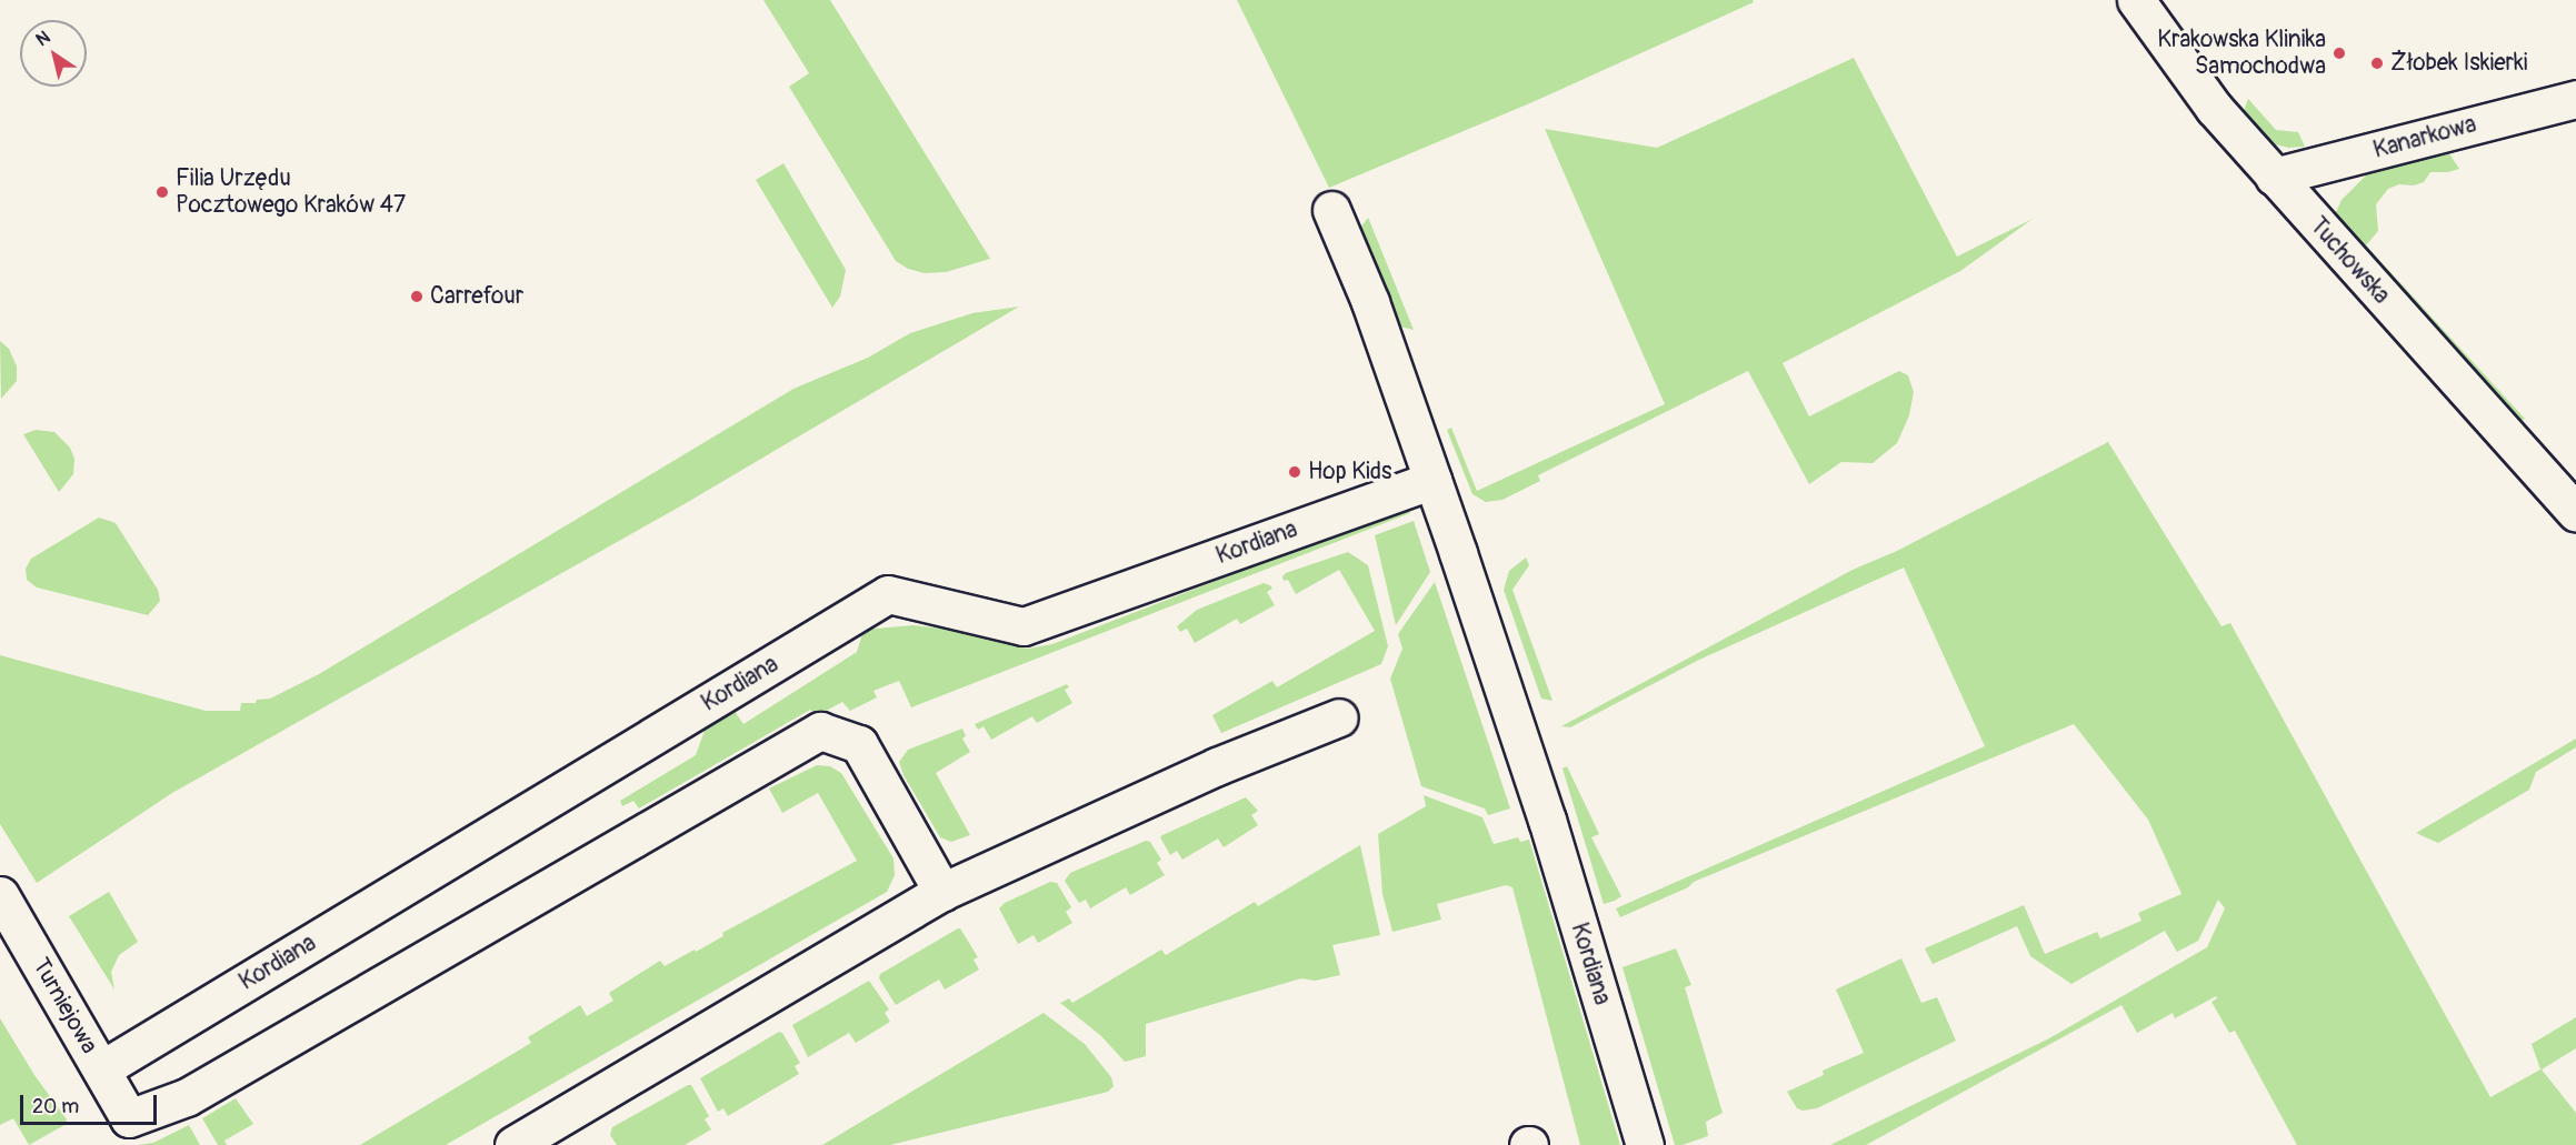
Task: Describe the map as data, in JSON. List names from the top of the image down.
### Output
{
  "streets": {
    "street": [
      "Kanarkowa",
      "Tuchowska",
      "Kordiana",
      "Turniejowa"
    ]
  },
  "crossings": [
    ["Kanarkowa", "Tuchowska"],
    ["Kordiana", "Turniejowa"]
  ],
  "places": [
    "Krakowska Klinika Samochodwa",
    "Żłobek Iskierki",
    "Filia Urzędu Pocztowego Kraków 47",
    "Carrefour",
    "Hop Kids"
  ],
  "scale_bar": "20 m",
  "north": "top left"
}
